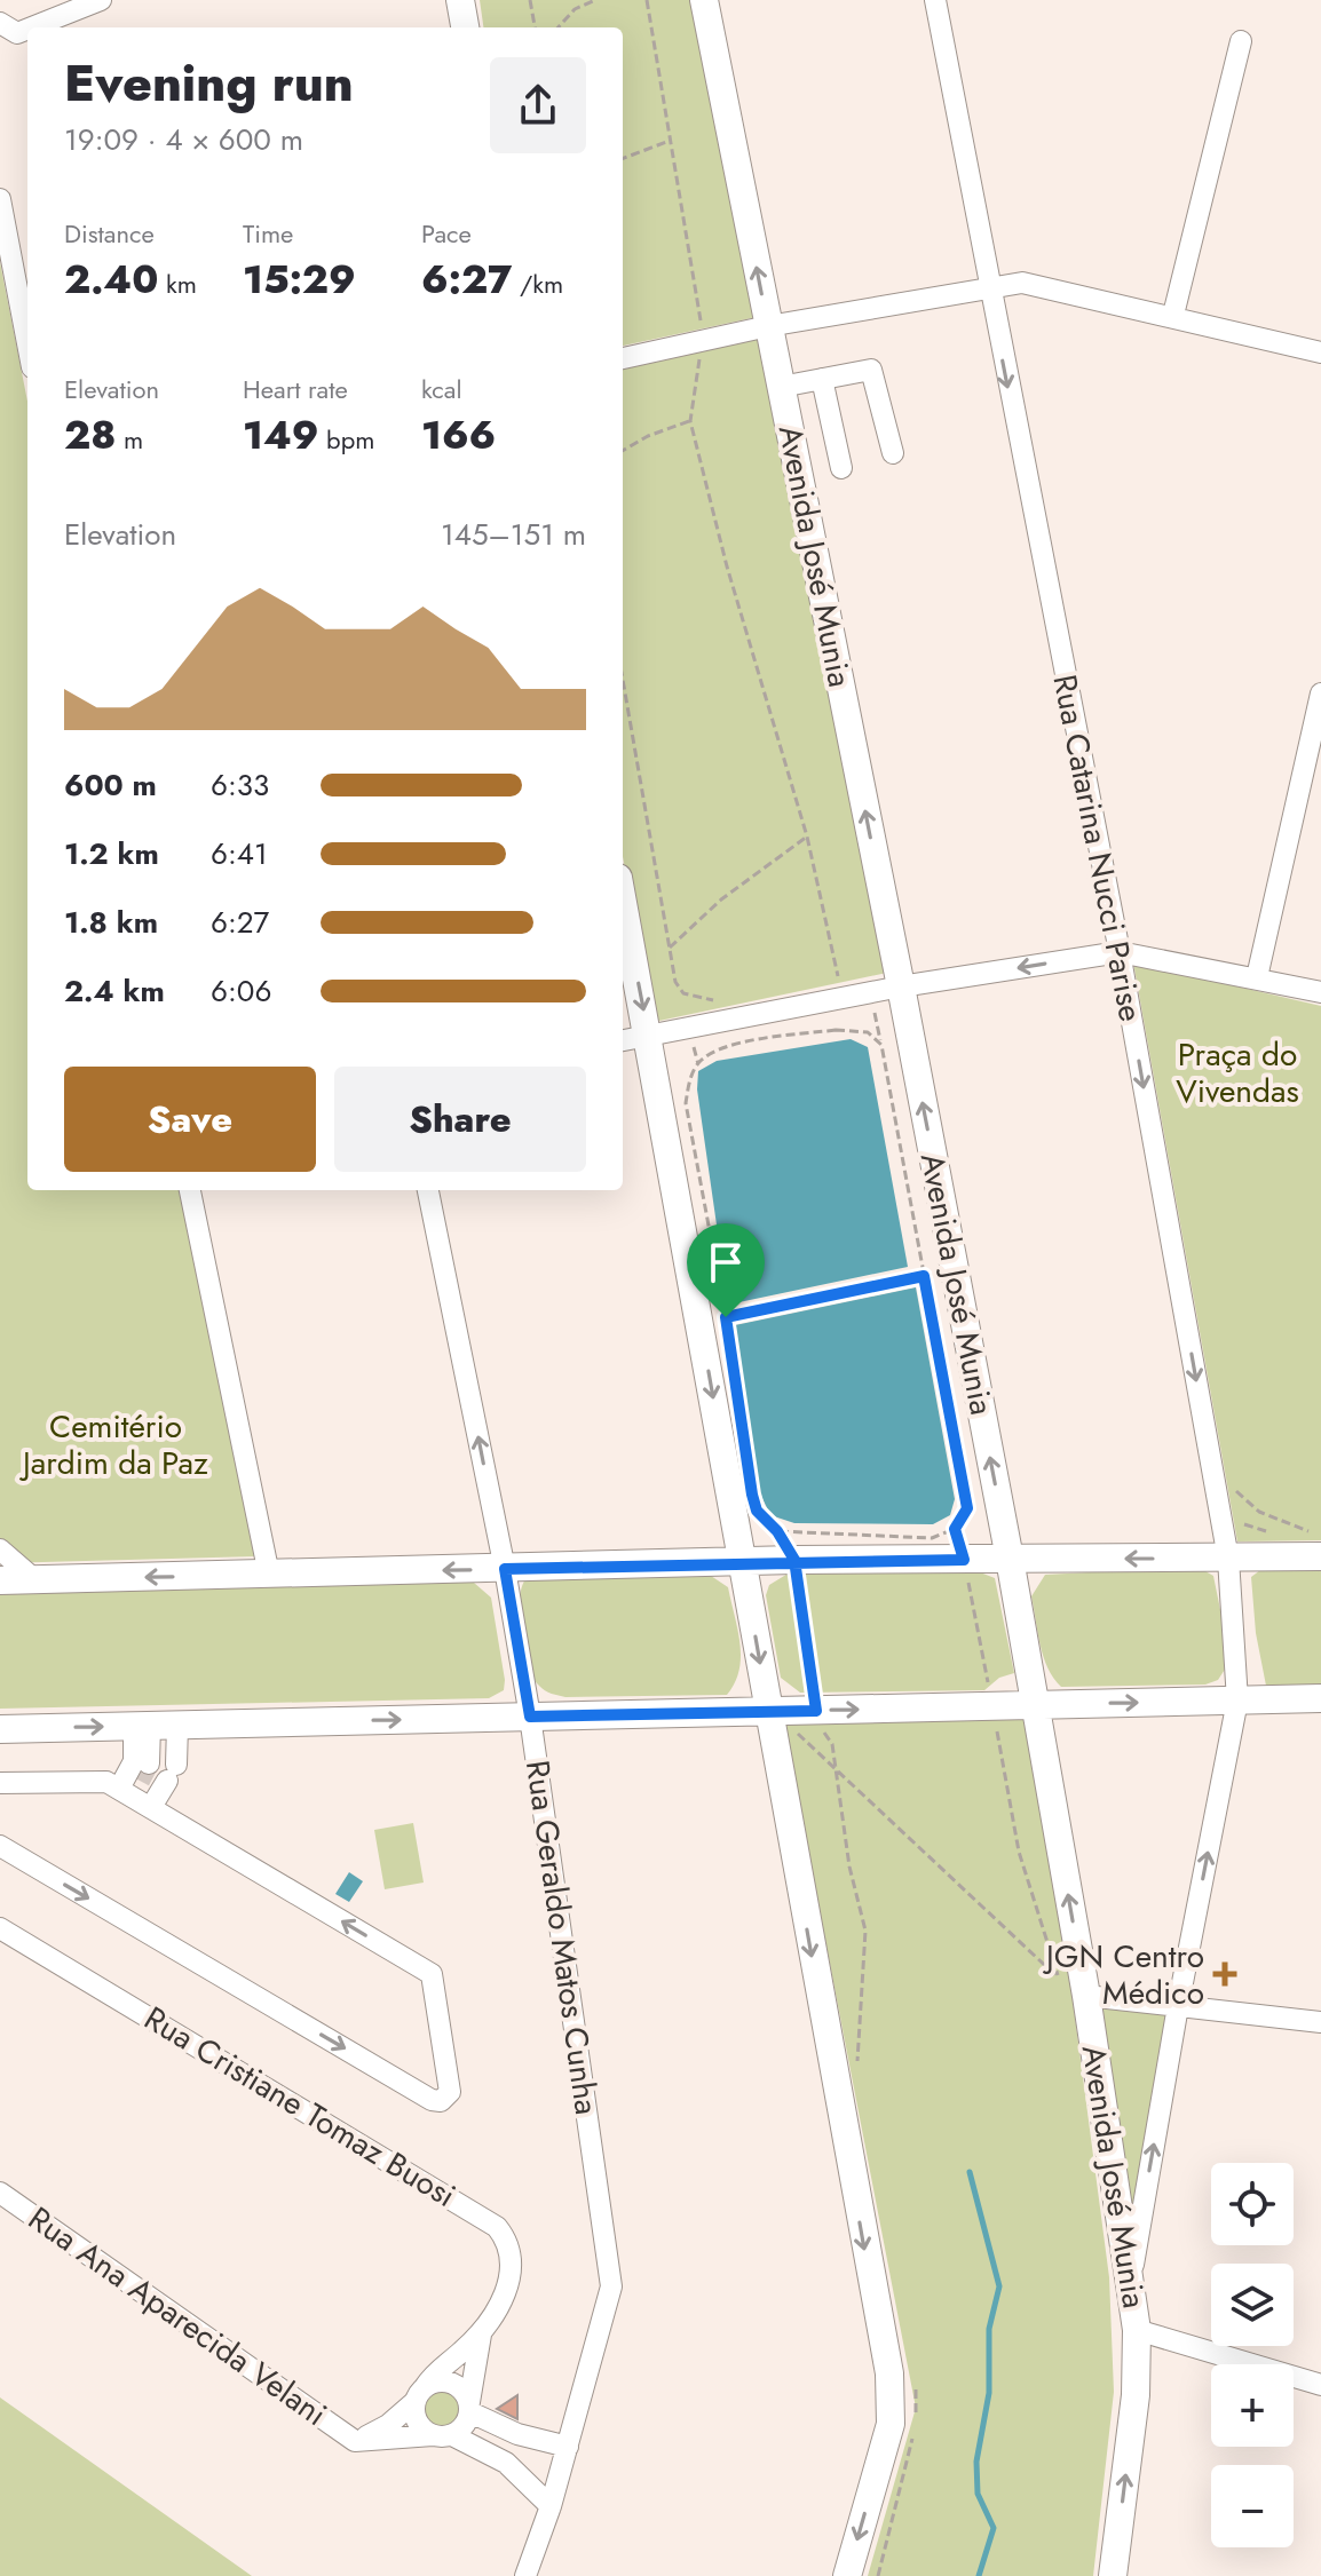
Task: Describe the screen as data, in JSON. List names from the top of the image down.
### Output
{
  "streets": {
    "main road": ["Avenida José Munia"],
    "street": [
      "Rua Catarina Nucci Parise",
      "Rua Geraldo Matos Cunha",
      "Rua Cristiane Tomaz Buosi",
      "Rua Ana Aparecida Velani"
    ]
  },
  "crossings": [
    ["Avenida José Munia", "Rua Catarina Nucci Parise"],
    ["Rua Cristiane Tomaz Buosi", "Rua Ana Aparecida Velani"]
  ],
  "one_way": ["Avenida José Munia"],
  "parks": ["Praça do Vivendas", "Cemitério Jardim da Paz"],
  "places": {
    "health": ["JGN Centro Médico"]
  },
  "page": {
    "heading": ["Evening run", "19:09 · 4 × 600 m"],
    "stats": [
      ["Distance", "2.40 km"],
      ["Time", "15:29"],
      ["Pace", "6:27 /km"],
      ["Elevation", "28 m"],
      ["Heart rate", "149 bpm"],
      ["kcal", "166"]
    ],
    "chart": ["Elevation", "145–151 m"],
    "list": [
      {
        "name": "600 m",
        "note": "6:33"
      },
      {
        "name": "1.2 km",
        "note": "6:41"
      },
      {
        "name": "1.8 km",
        "note": "6:27"
      },
      {
        "name": "2.4 km",
        "note": "6:06"
      }
    ],
    "buttons": ["Save", "Share"],
    "map_buttons": ["+", "−"]
  }
}
